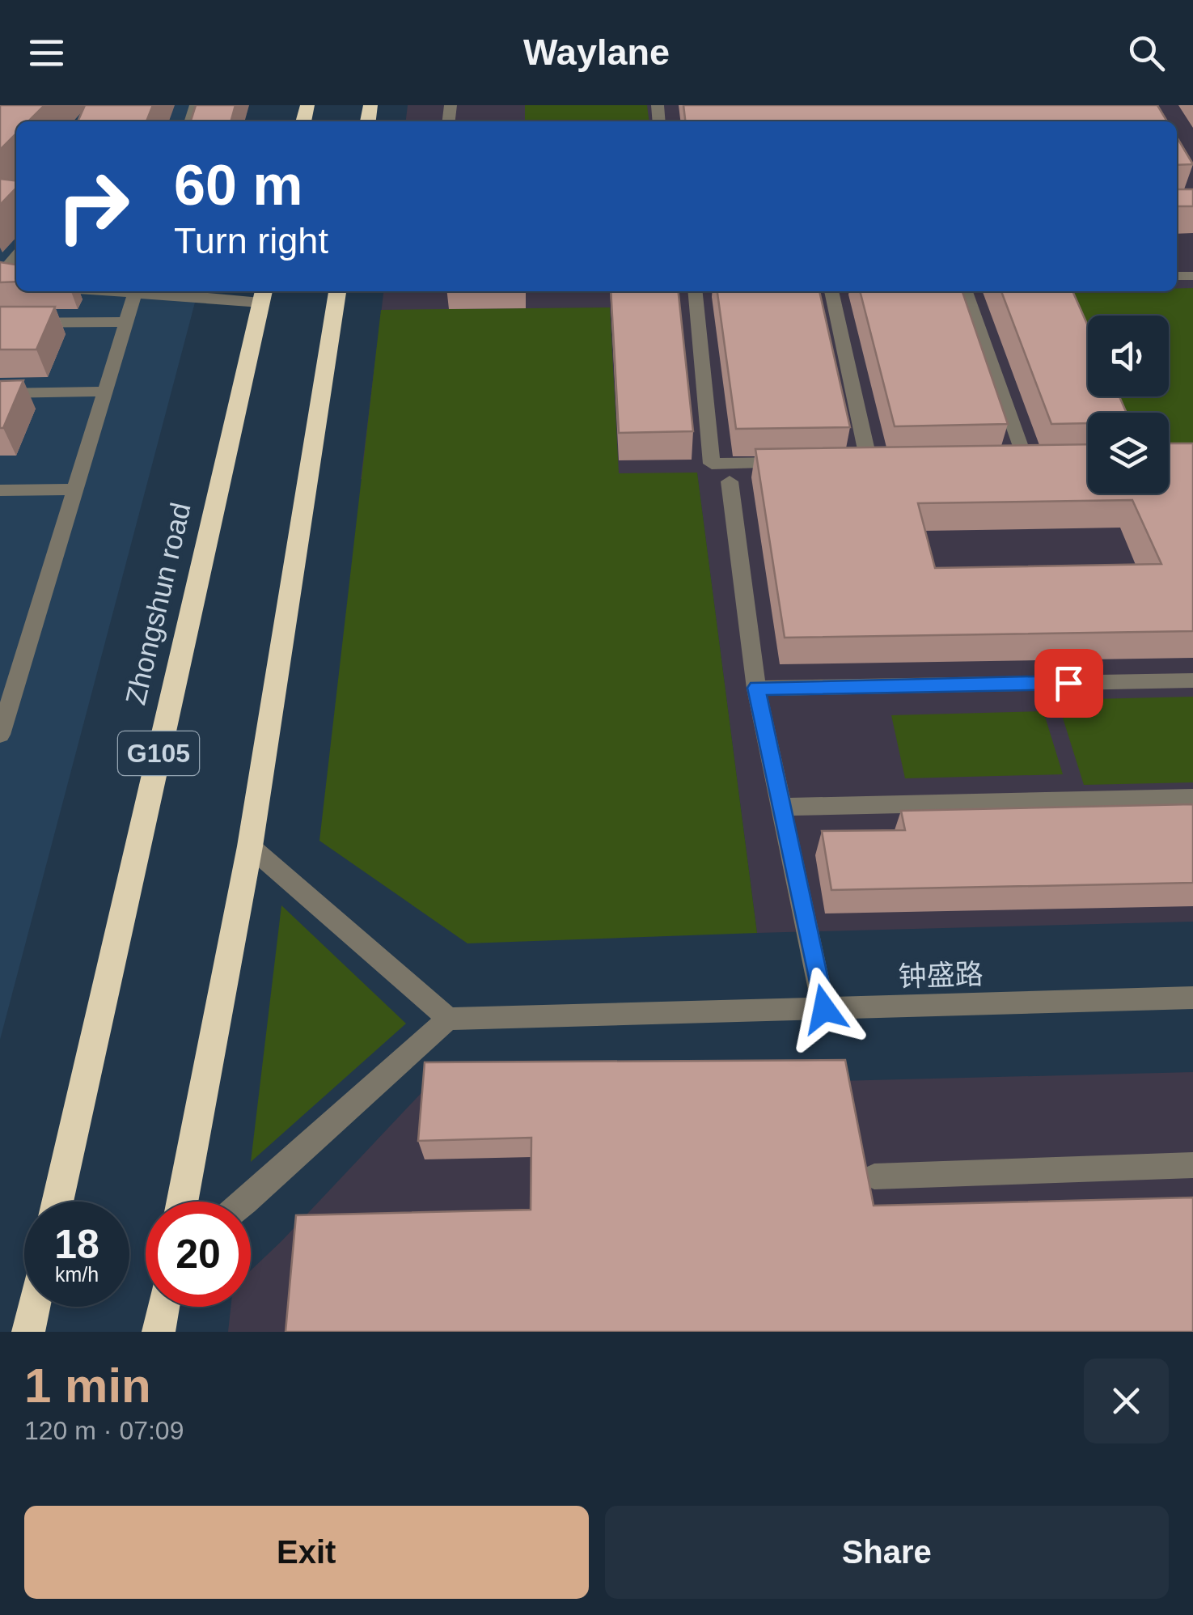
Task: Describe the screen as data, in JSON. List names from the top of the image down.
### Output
{
  "streets": {
    "highway": ["Zhongshun road", "G105"],
    "street": ["钟盛路"]
  },
  "page": {
    "header": "Waylane",
    "turn": ["60 m", "Turn right"],
    "speed": "18 km/h",
    "limit": "20",
    "heading": ["1 min", "120 m · 07:09"],
    "buttons": ["Exit", "Share"]
  }
}
